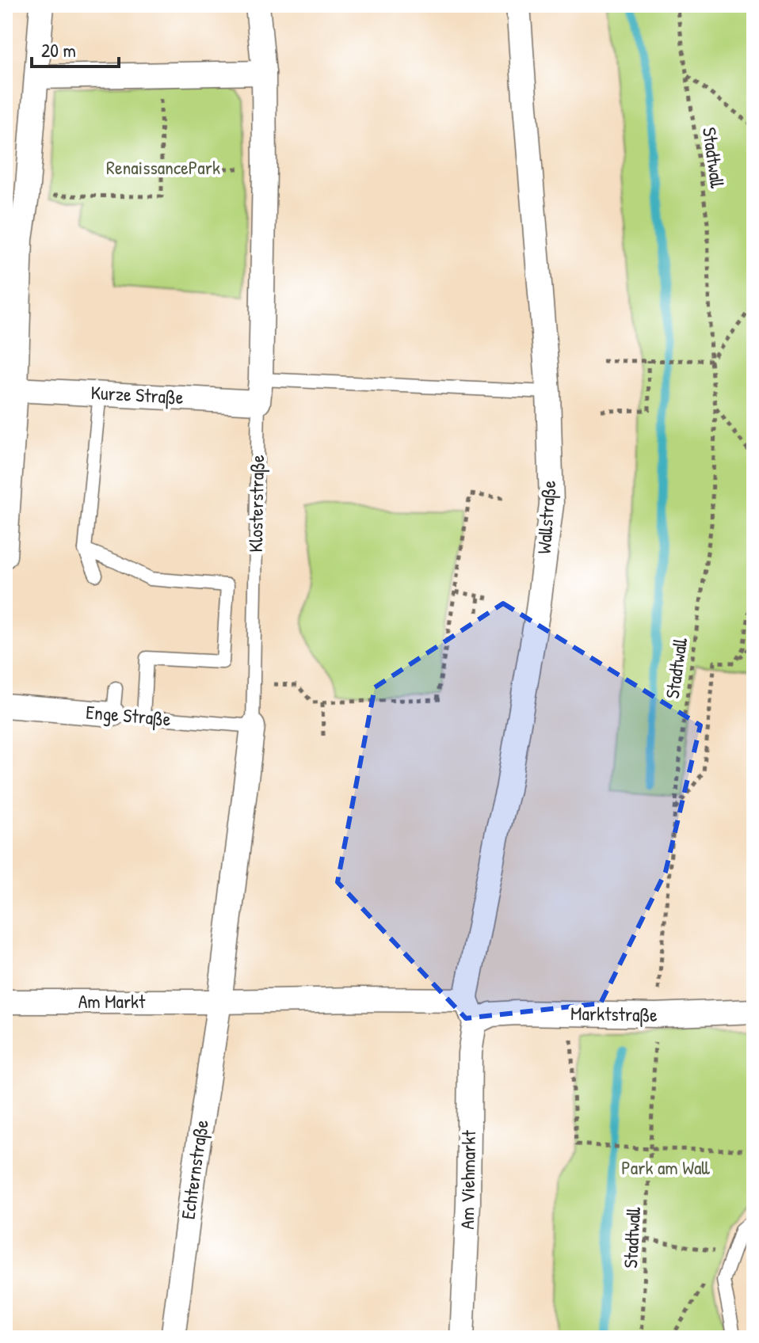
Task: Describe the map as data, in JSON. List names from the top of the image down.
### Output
{
  "streets": {
    "street": [
      "Kurze Straße",
      "Klosterstraße",
      "Wallstraße",
      "Enge Straße",
      "Am Markt",
      "Marktstraße",
      "Echternstraße",
      "Am Viehmarkt"
    ],
    "path": ["Stadtwall"]
  },
  "crossings": [
    ["Stadtwall", "Marktstraße"],
    ["Kurze Straße", "Klosterstraße"],
    ["Klosterstraße", "Enge Straße"],
    ["Klosterstraße", "Am Markt"],
    ["Klosterstraße", "Marktstraße"],
    ["Klosterstraße", "Echternstraße"],
    ["Wallstraße", "Marktstraße"],
    ["Wallstraße", "Am Viehmarkt"],
    ["Am Markt", "Marktstraße"],
    ["Am Markt", "Echternstraße"],
    ["Marktstraße", "Echternstraße"],
    ["Marktstraße", "Am Viehmarkt"]
  ],
  "parks": ["RenaissancePark", "Park am Wall"],
  "scale_bar": "20 m"
}
